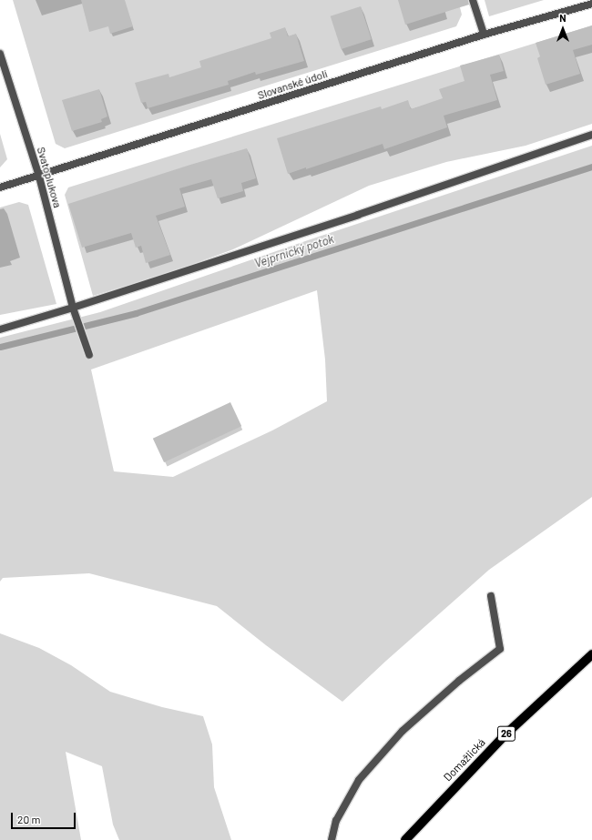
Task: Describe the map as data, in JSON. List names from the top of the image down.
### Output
{
  "streets": {
    "main road": ["26", "Domažlická"],
    "street": ["Slovanské údolí", "Svatoplukova"]
  },
  "crossings": [
    ["Slovanské údolí", "Svatoplukova"]
  ],
  "water": ["Vejprnický potok"],
  "scale_bar": "20 m",
  "north": "top"
}
